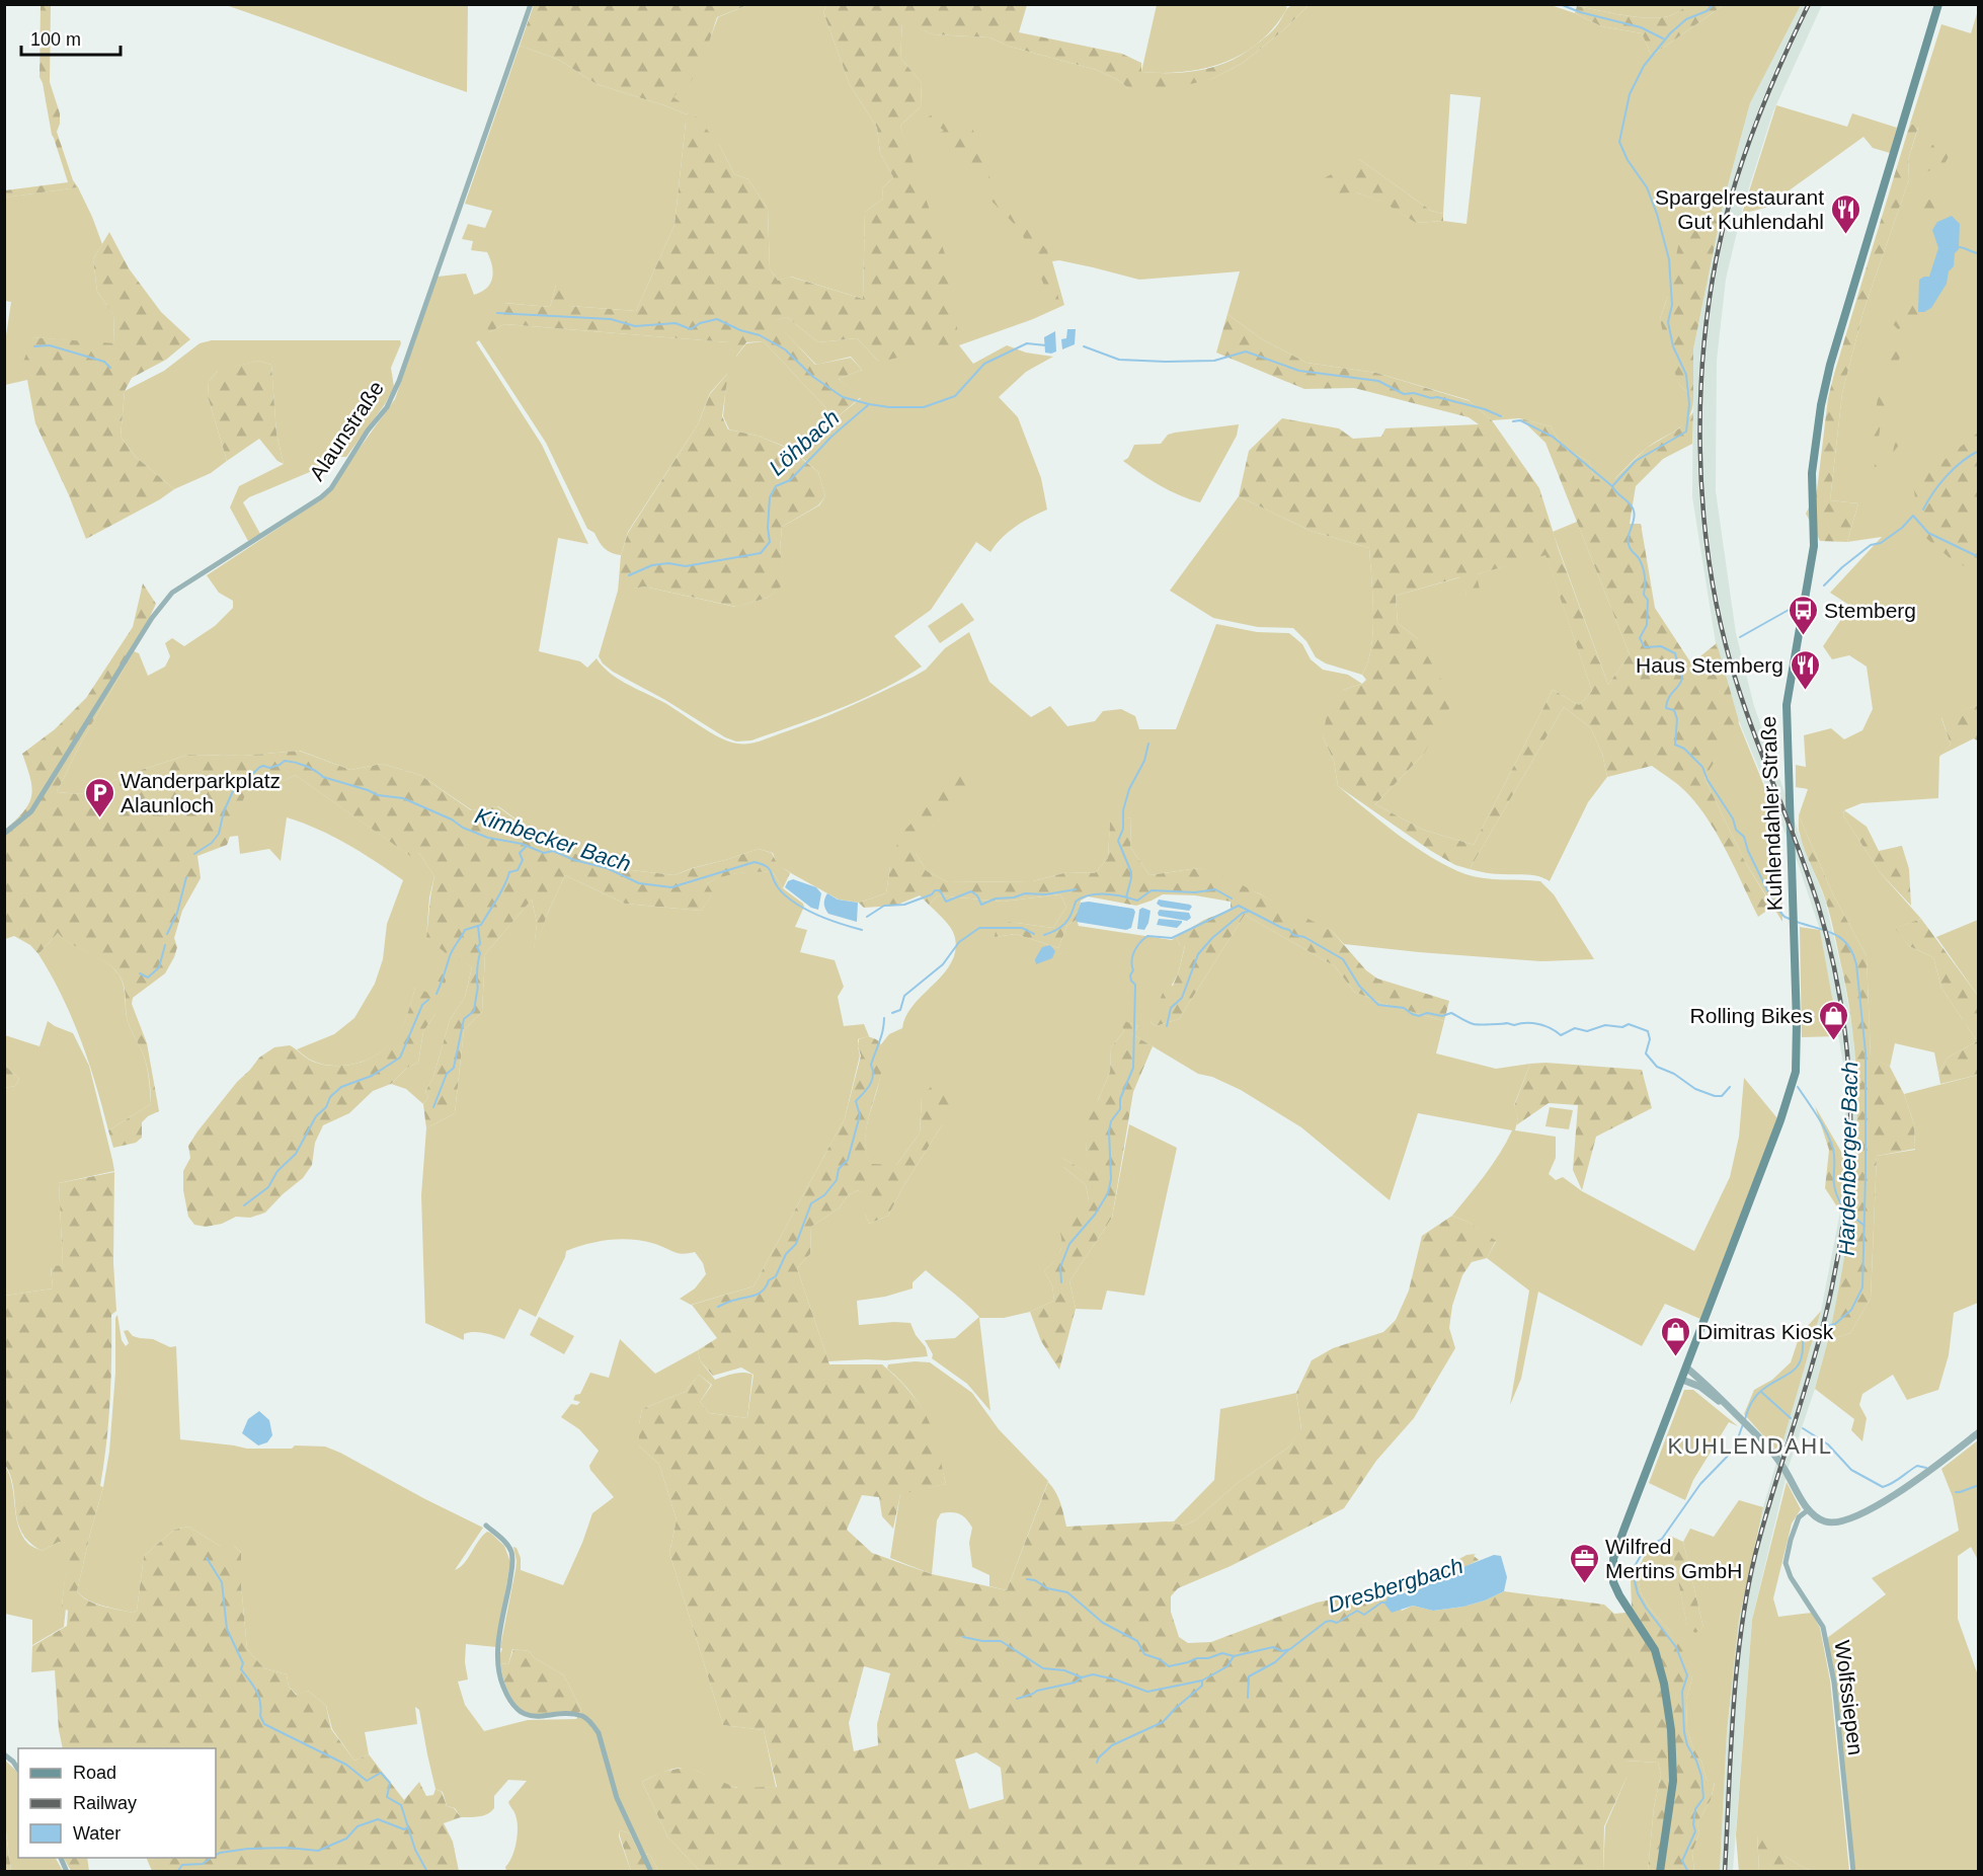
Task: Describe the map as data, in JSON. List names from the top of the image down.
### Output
{
  "streets": {
    "main road": ["Kuhlendahler Straße"],
    "street": ["Alaunstraße", "Wolfssiepen"]
  },
  "districts": ["KUHLENDAHL"],
  "water": [
    "Löhbach",
    "Kimbecker Bach",
    "Hardenberger Bach",
    "Dresbergbach"
  ],
  "places": {
    "restaurant": ["Spargelrestaurant Gut Kuhlendahl", "Haus Stemberg"],
    "bus stop": ["Stemberg"],
    "parking": ["Wanderparkplatz Alaunloch"],
    "shop": ["Rolling Bikes", "Dimitras Kiosk"],
    "office": ["Wilfred Mertins GmbH"]
  },
  "legend": ["Road", "Railway", "Water"],
  "scale_bar": "100 m"
}
